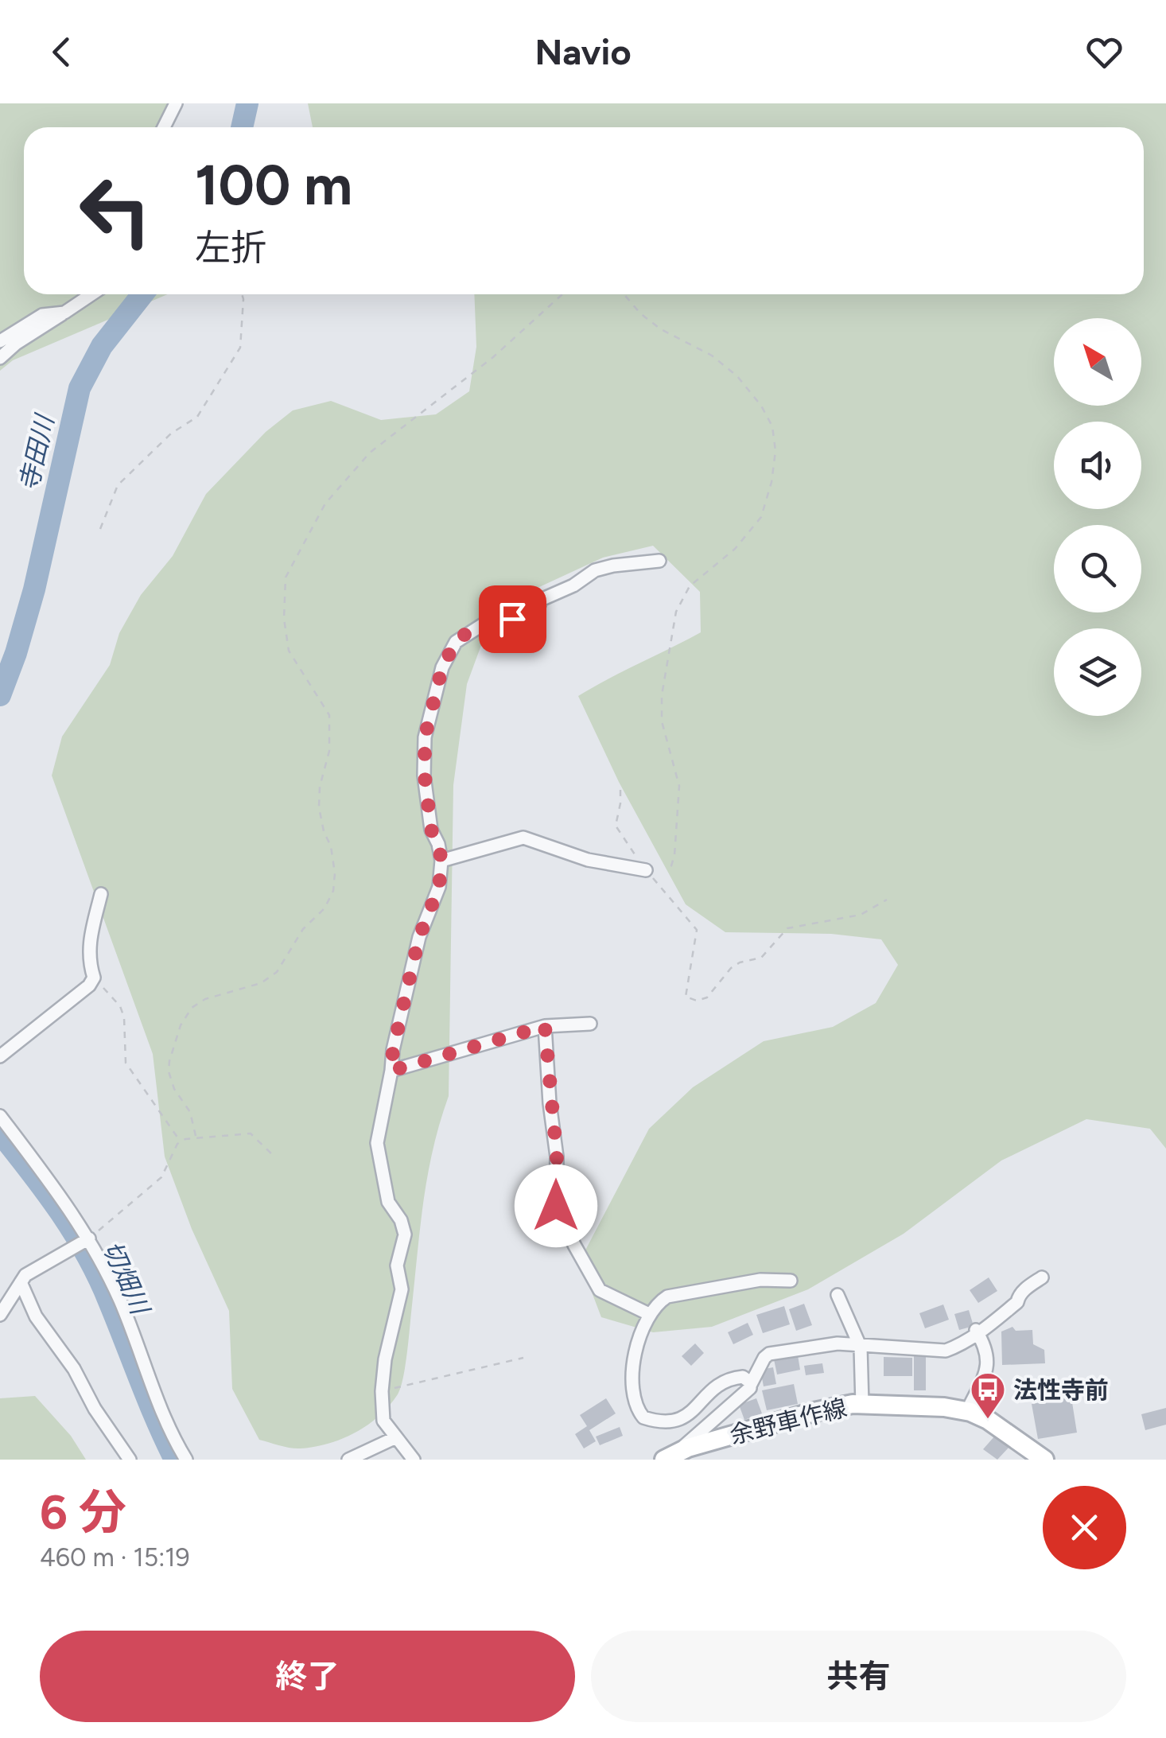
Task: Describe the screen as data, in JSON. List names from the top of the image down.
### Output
{
  "streets": {
    "main road": ["余野車作線"]
  },
  "water": ["寺田川", "切畑川"],
  "places": {
    "bus stop": ["法性寺前"]
  },
  "north": "top left",
  "page": {
    "header": "Navio",
    "turn": ["100 m", "左折"],
    "heading": ["6 分", "460 m · 15:19"],
    "buttons": ["終了", "共有"]
  }
}
